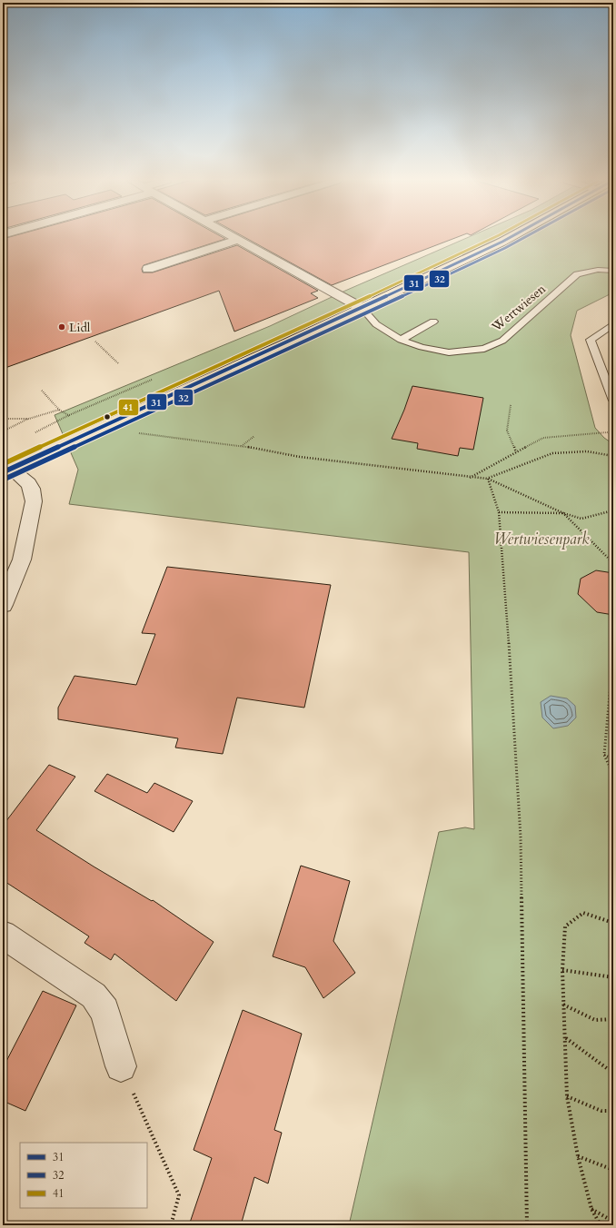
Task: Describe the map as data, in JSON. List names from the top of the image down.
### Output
{
  "streets": {
    "lane": ["Wertwiesen"]
  },
  "parks": ["Wertwiesenpark"],
  "places": ["Lidl"],
  "lines": ["transit line 31", "transit line 32", "transit line 41"],
  "legend": ["31", "32", "41"]
}
